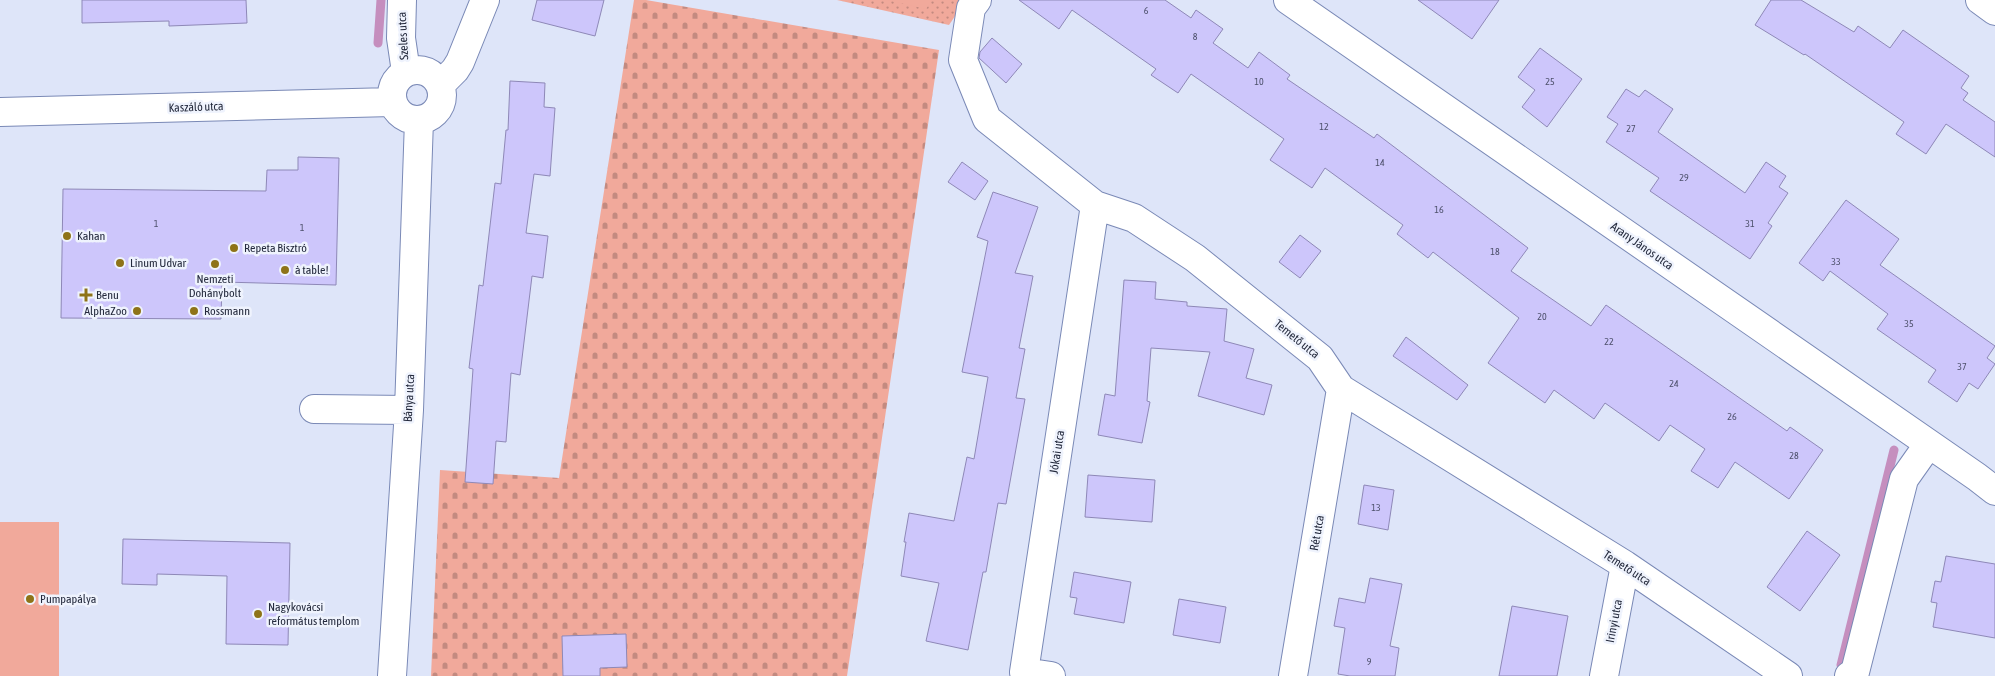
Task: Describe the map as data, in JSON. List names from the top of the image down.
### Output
{
  "streets": {
    "street": [
      "Szeles utca",
      "Kaszáló utca",
      "Arany János utca",
      "Temető utca",
      "Bánya utca",
      "Jókai utca",
      "Rét utca",
      "Irinyi utca"
    ]
  },
  "crossings": [
    ["Szeles utca", "Kaszáló utca"],
    ["Szeles utca", "Bánya utca"],
    ["Kaszáló utca", "Bánya utca"],
    ["Temető utca", "Jókai utca"],
    ["Temető utca", "Rét utca"],
    ["Temető utca", "Irinyi utca"]
  ],
  "places": {
    "other": [
      "Kahan",
      "Repeta Bisztró",
      "Linum Udvar",
      "Nemzeti Dohánybolt",
      "à table!",
      "AlphaZoo",
      "Rossmann",
      "Pumpapálya",
      "Nagykovácsi református templom"
    ],
    "health": ["Benu"]
  },
  "house_numbers": [
    "6",
    "8",
    "10",
    "25",
    "12",
    "27",
    "14",
    "29",
    "16",
    "1",
    "31",
    "1",
    "18",
    "33",
    "20",
    "35",
    "22",
    "37",
    "24",
    "26",
    "28",
    "13",
    "9"
  ]
}
